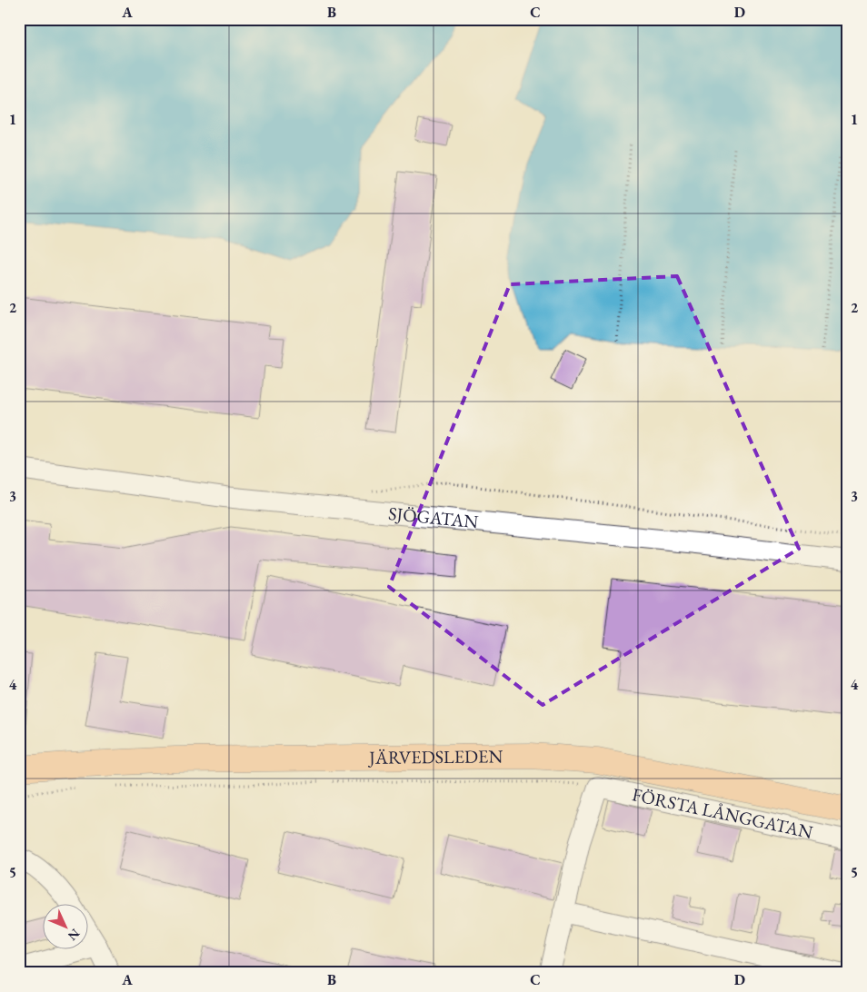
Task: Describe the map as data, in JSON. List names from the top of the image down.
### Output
{
  "streets": {
    "main road": ["JÄRVEDSLEDEN"],
    "street": ["SJÖGATAN", "FÖRSTA LÅNGGATAN"]
  },
  "north": "bottom right",
  "grid": {
    "columns": [
      "A",
      "B",
      "C",
      "D"
    ],
    "rows": [
      "1",
      "2",
      "3",
      "4",
      "5"
    ]
  }
}
